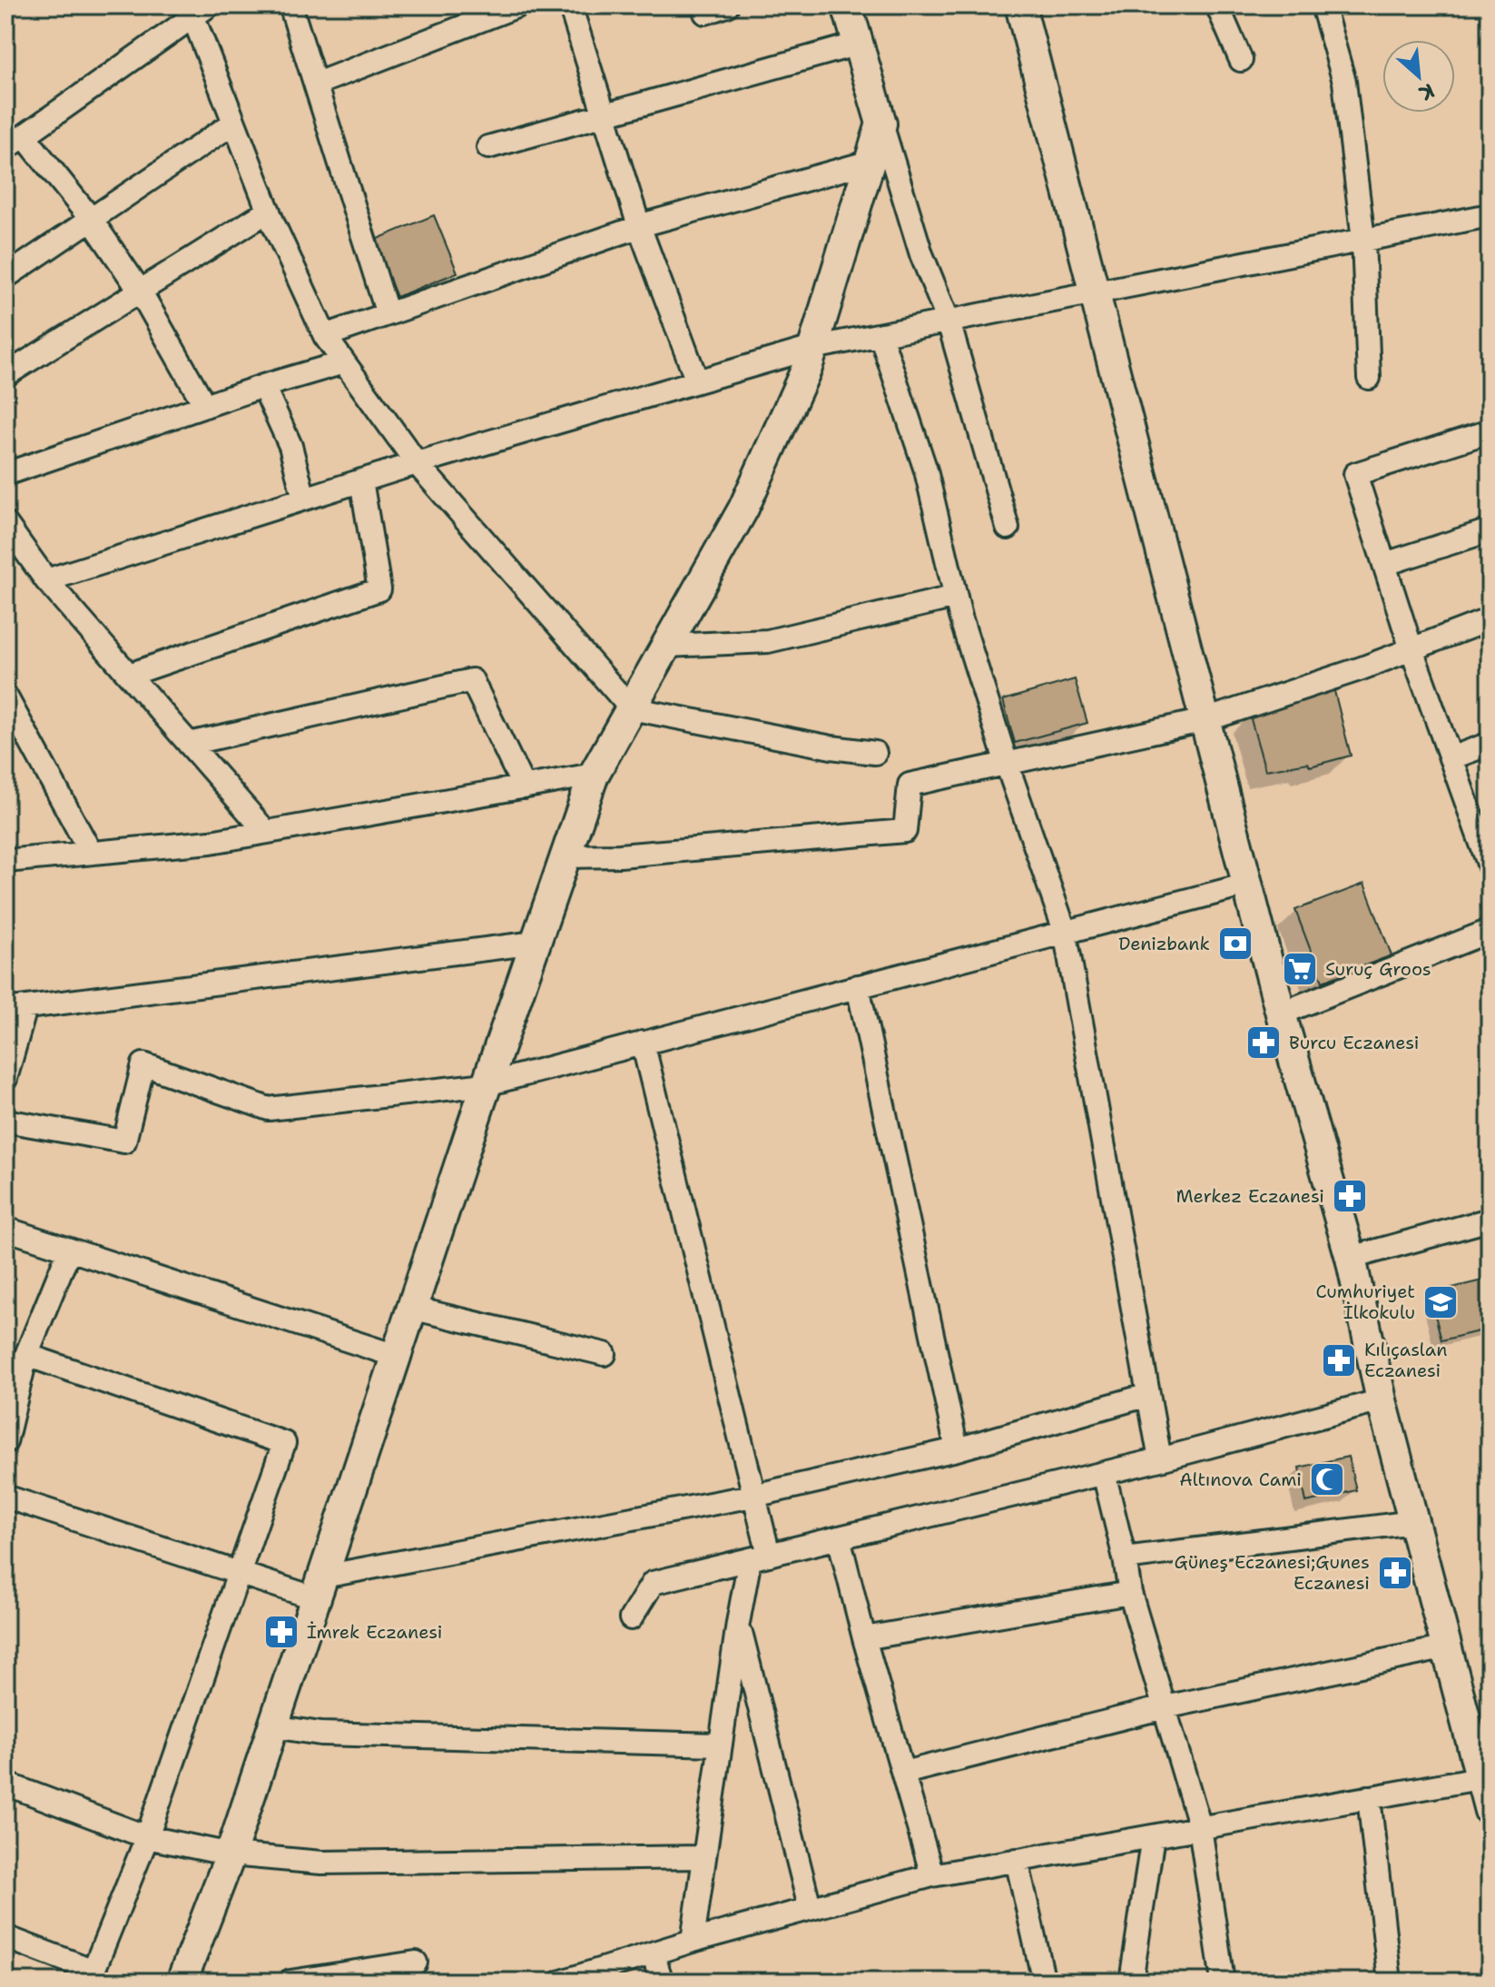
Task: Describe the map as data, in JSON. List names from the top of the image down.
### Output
{
  "places": {
    "bank": ["Denizbank"],
    "supermarket": ["Suruç Groos"],
    "pharmacy": [
      "Burcu Eczanesi",
      "Merkez Eczanesi",
      "Kılıçaslan Eczanesi",
      "Güneş Eczanesi;Gunes Eczanesi",
      "İmrek Eczanesi"
    ],
    "school or university": ["Cumhuriyet İlkokulu"],
    "mosque": ["Altınova Cami"]
  },
  "north": "bottom right"
}
